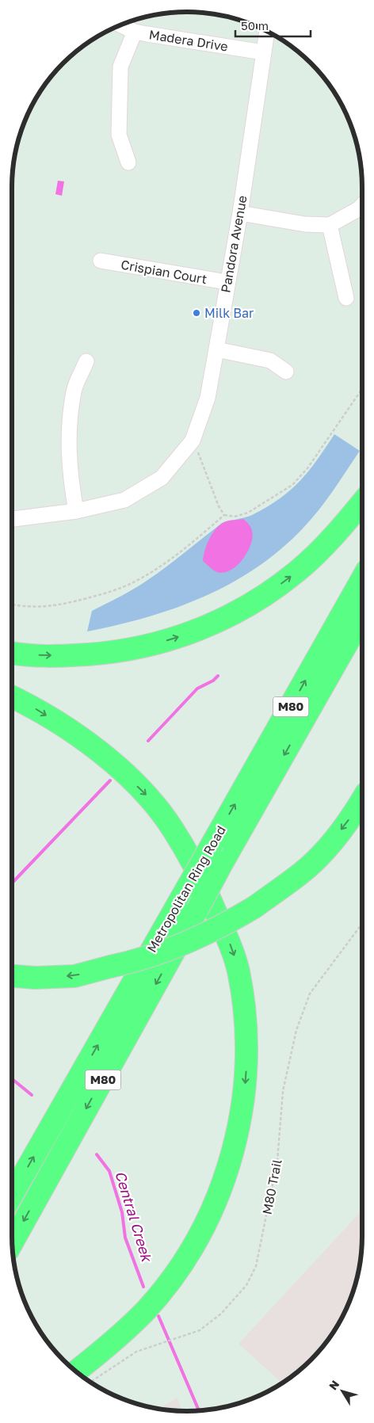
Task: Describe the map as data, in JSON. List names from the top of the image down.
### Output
{
  "streets": {
    "highway": ["M80", "Metropolitan Ring Road"],
    "street": ["Madera Drive", "Pandora Avenue", "Crispian Court"],
    "path": ["M80 Trail"]
  },
  "crossings": [
    ["Madera Drive", "Pandora Avenue"],
    ["Pandora Avenue", "Crispian Court"]
  ],
  "water": ["Central Creek"],
  "places": ["Milk Bar"],
  "scale_bar": "50 m",
  "north": "top left"
}
